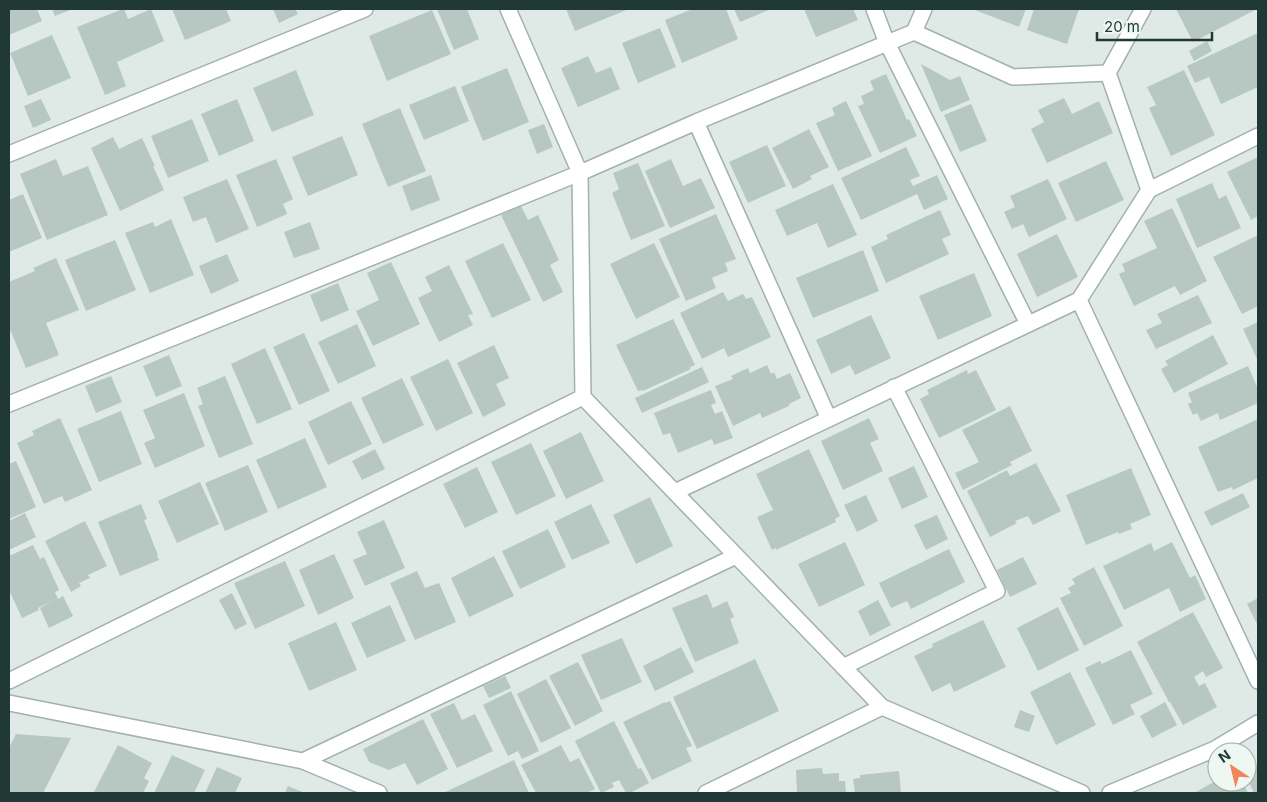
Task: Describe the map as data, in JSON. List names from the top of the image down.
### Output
{
  "scale_bar": "20 m",
  "north": "top left"
}
